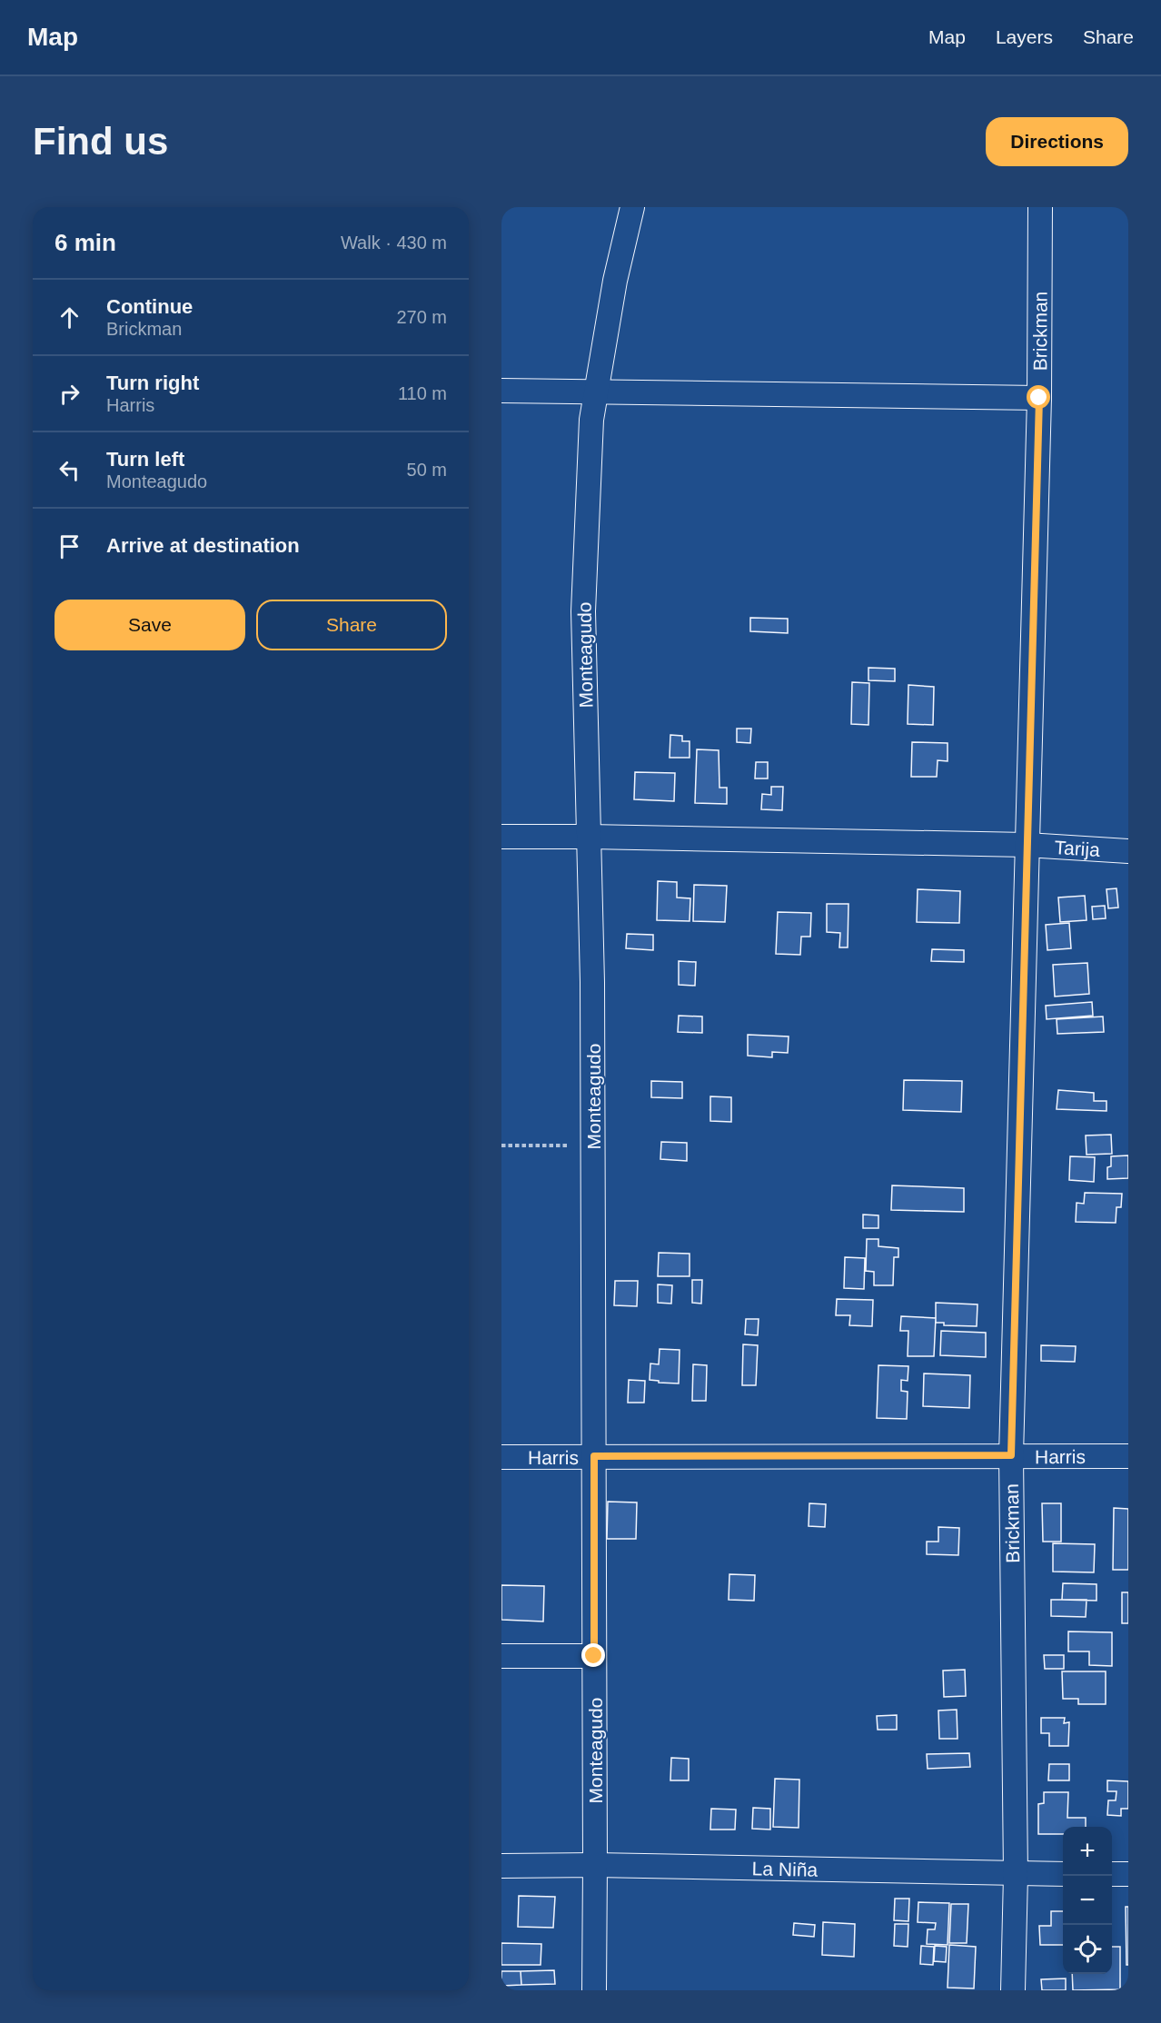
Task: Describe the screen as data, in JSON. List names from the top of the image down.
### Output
{
  "streets": {
    "street": [
      "Brickman",
      "Monteagudo",
      "Tarija",
      "Harris",
      "La Niña"
    ]
  },
  "crossings": [
    ["Brickman", "Tarija"],
    ["Brickman", "Harris"],
    ["Brickman", "La Niña"],
    ["Monteagudo", "Tarija"],
    ["Monteagudo", "Harris"],
    ["Monteagudo", "La Niña"]
  ],
  "page": {
    "header": "Map",
    "nav": ["Map", "Layers", "Share"],
    "buttons": [
      "Directions",
      ["Save", "Share"]
    ],
    "title": "Find us",
    "heading": ["6 min", "Walk · 430 m"],
    "list": [
      ["Continue", "Brickman", "270 m"],
      ["Turn right", "Harris", "110 m"],
      ["Turn left", "Monteagudo", "50 m"],
      "Arrive at destination"
    ],
    "map_buttons": ["+", "−"]
  }
}
